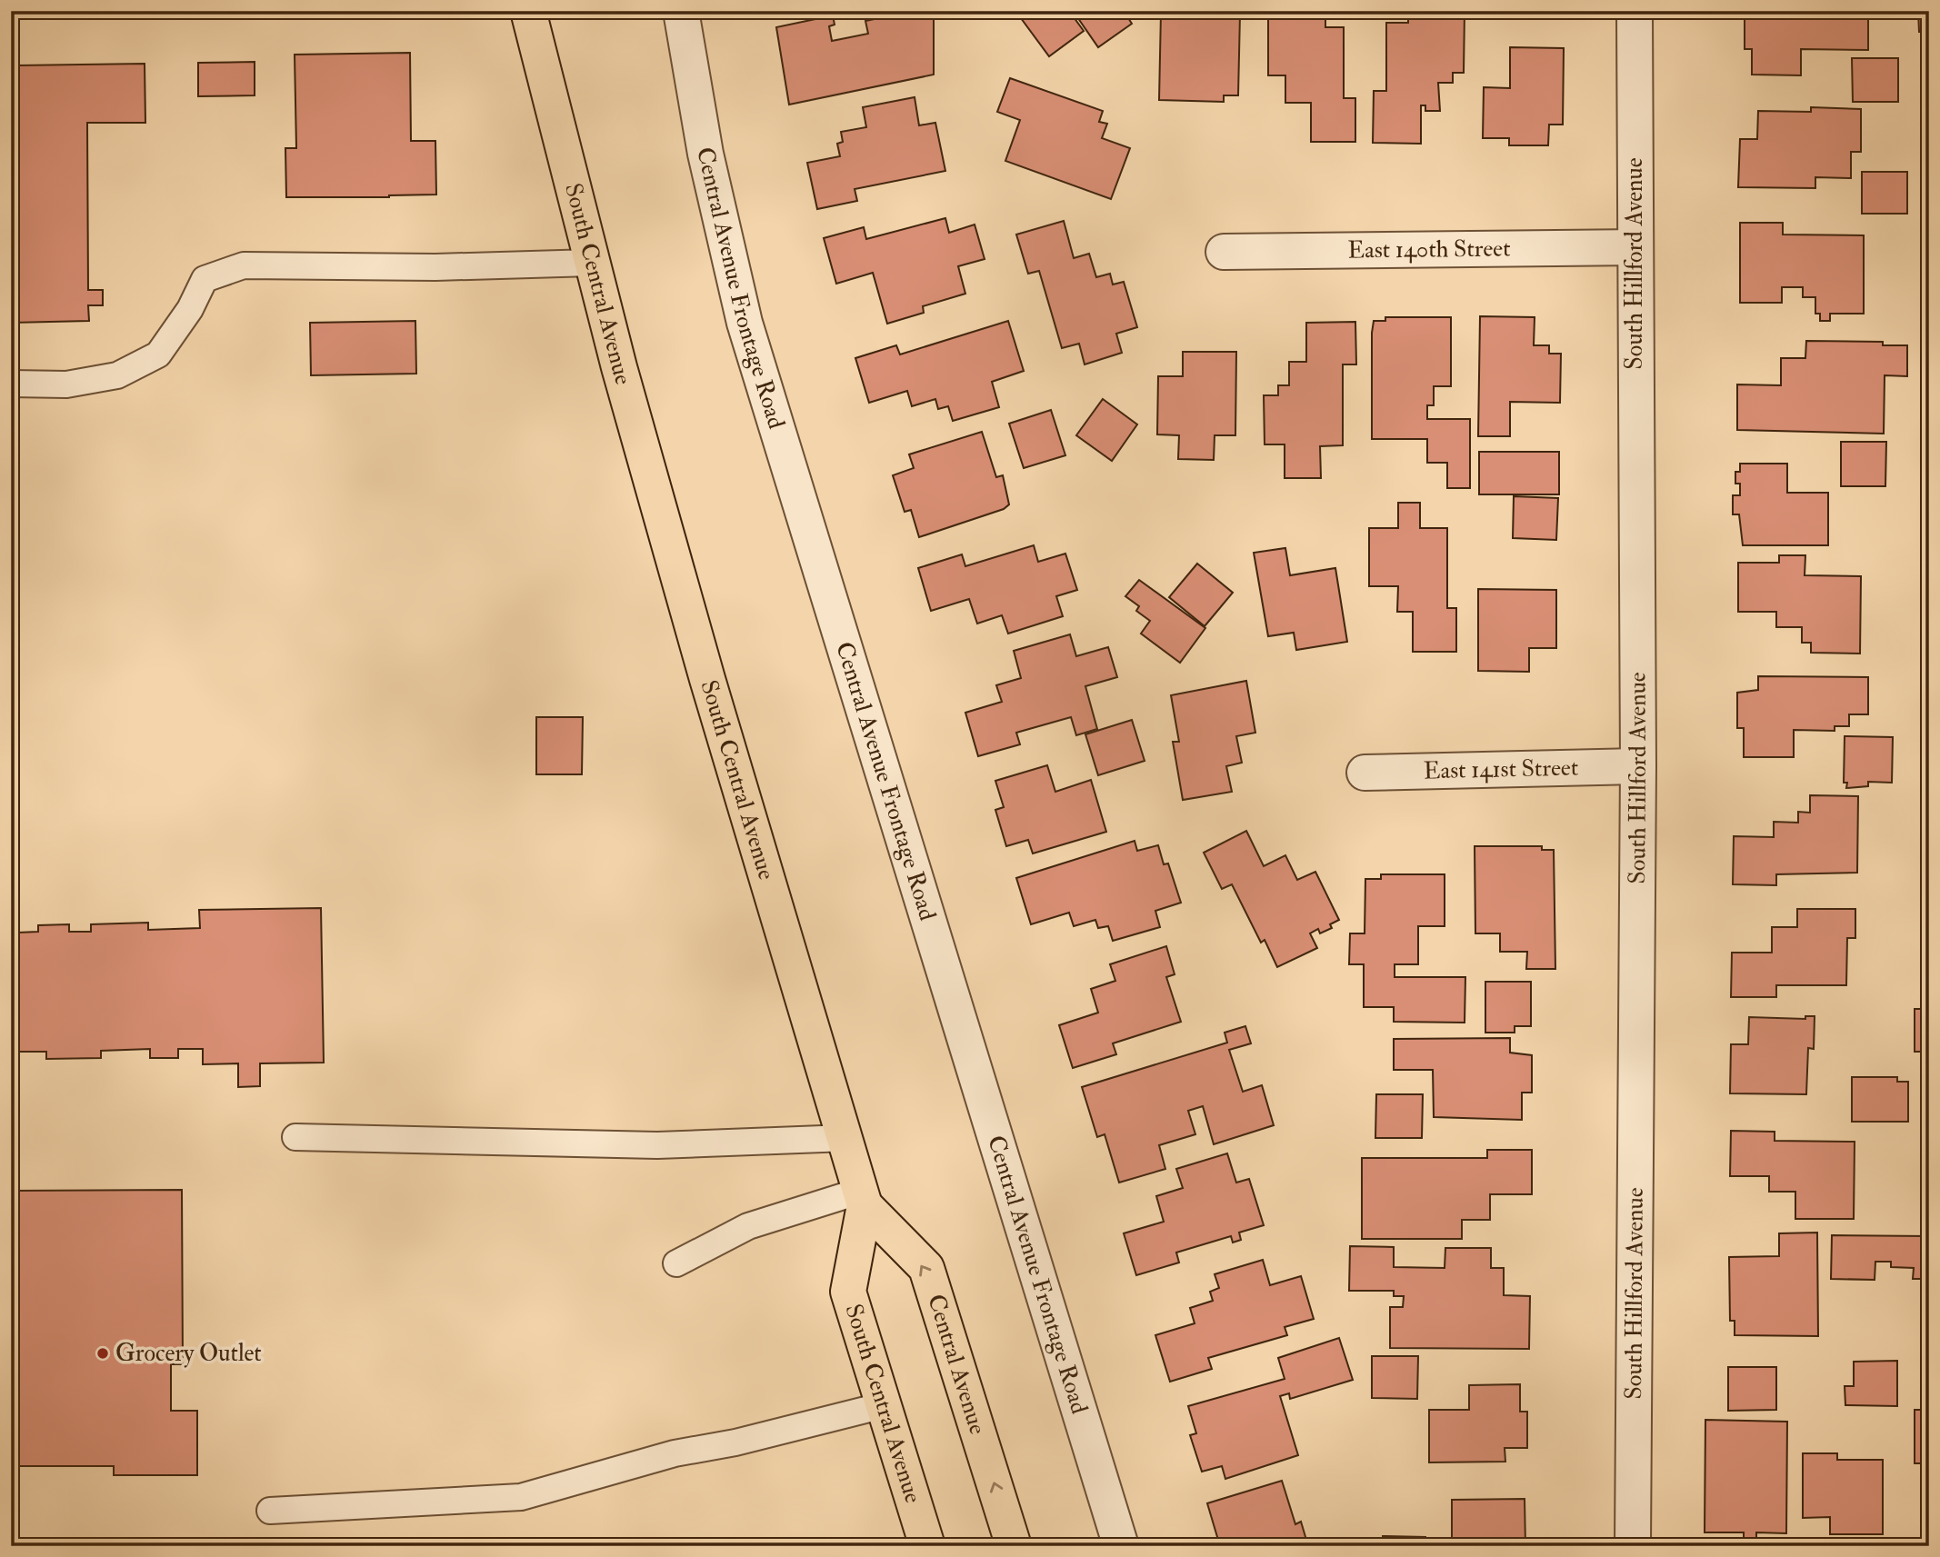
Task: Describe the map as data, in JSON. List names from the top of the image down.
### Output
{
  "streets": {
    "main road": ["South Central Avenue", "Central Avenue"],
    "street": [
      "East 140th Street",
      "South Hillford Avenue",
      "Central Avenue Frontage Road",
      "East 141st Street"
    ]
  },
  "crossings": [
    ["East 140th Street", "South Hillford Avenue"],
    ["South Hillford Avenue", "East 141st Street"],
    ["South Central Avenue", "Central Avenue"]
  ],
  "one_way": ["Central Avenue"],
  "places": ["Grocery Outlet"]
}
